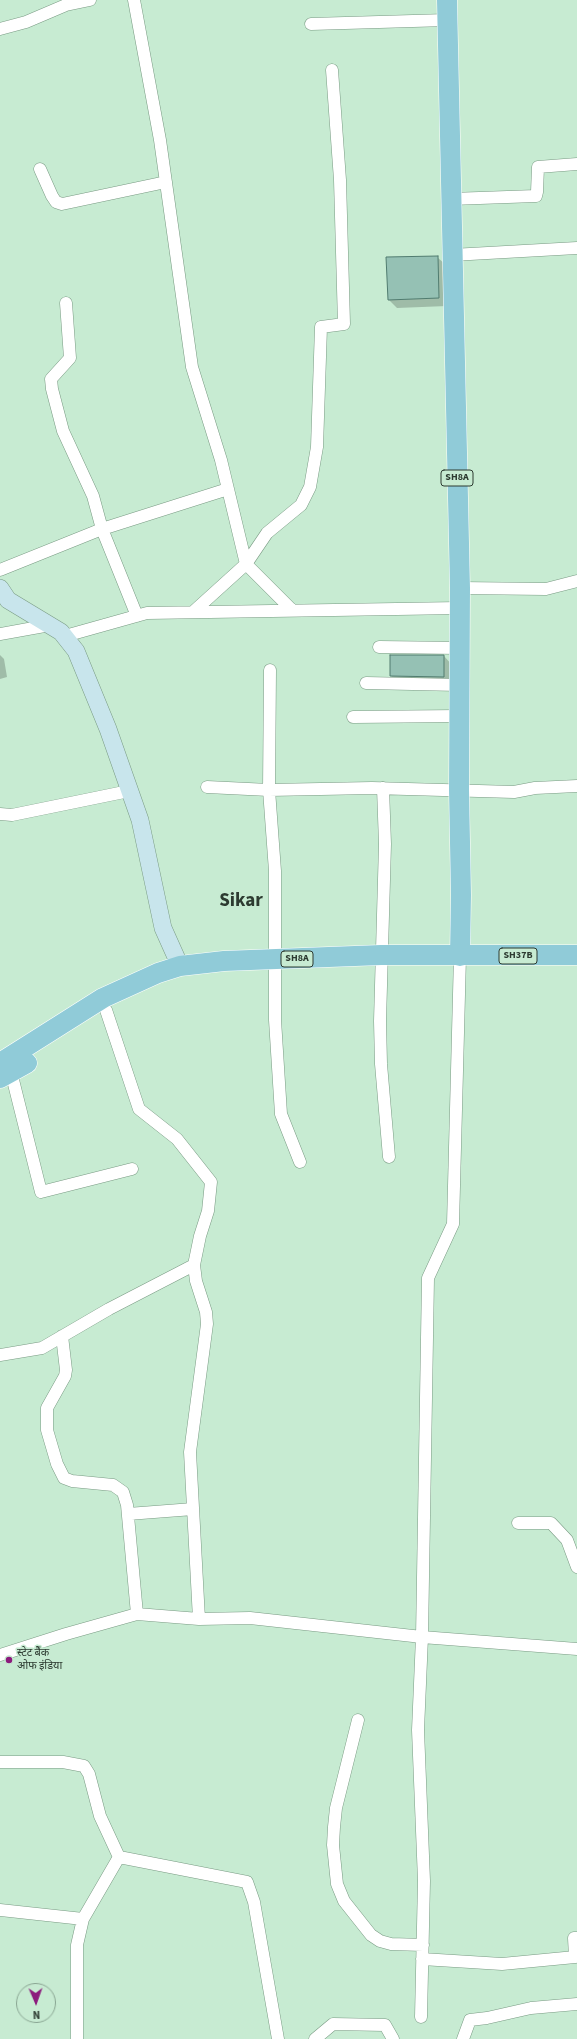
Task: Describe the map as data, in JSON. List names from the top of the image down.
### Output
{
  "streets": {
    "main road": ["SH8A", "SH37B"]
  },
  "crossings": [
    ["SH8A", "SH37B"]
  ],
  "districts": ["Sikar"],
  "places": ["स्टेट बेैंक ओफ इंडिया"],
  "north": "bottom"
}
